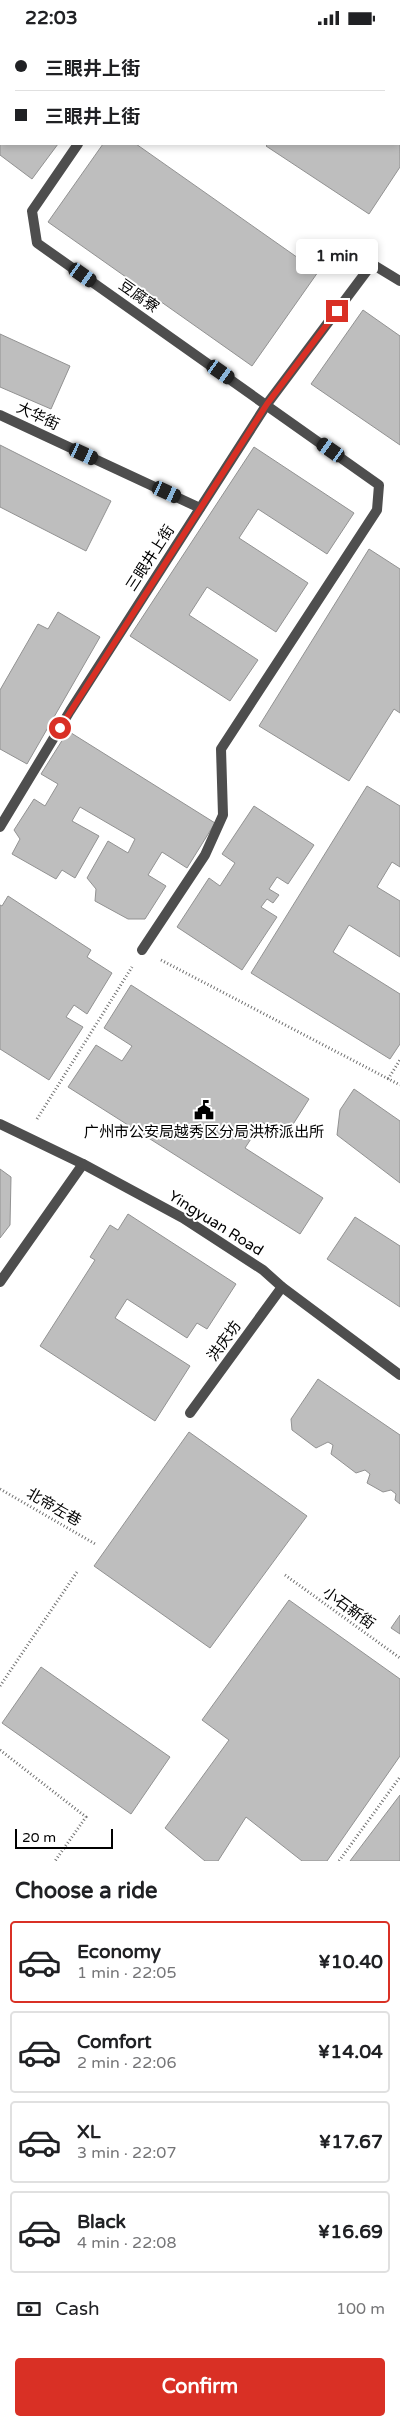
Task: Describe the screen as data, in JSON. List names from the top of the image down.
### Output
{
  "streets": {
    "street": [
      "豆腐寮",
      "大华街",
      "三眼井上街",
      "Yingyuan Road",
      "洪庆坊"
    ],
    "path": ["北帝左巷", "小石新街"]
  },
  "crossings": [
    ["豆腐寮", "三眼井上街"],
    ["大华街", "三眼井上街"],
    ["Yingyuan Road", "洪庆坊"]
  ],
  "places": {
    "public building": ["广州市公安局越秀区分局洪桥派出所"]
  },
  "scale_bar": "20 m",
  "page": {
    "status": "22:03",
    "banner": ["三眼井上街", "三眼井上街"],
    "bubble": "1 min",
    "scale": "20 m",
    "heading": "Choose a ride",
    "list": [
      {
        "name": "Economy",
        "note": "1 min · 22:05",
        "value": "¥10.40"
      },
      {
        "name": "Comfort",
        "note": "2 min · 22:06",
        "value": "¥14.04"
      },
      {
        "name": "XL",
        "note": "3 min · 22:07",
        "value": "¥17.67"
      },
      {
        "name": "Black",
        "note": "4 min · 22:08",
        "value": "¥16.69"
      }
    ],
    "pay": ["Cash", "100 m"],
    "buttons": "Confirm"
  }
}
